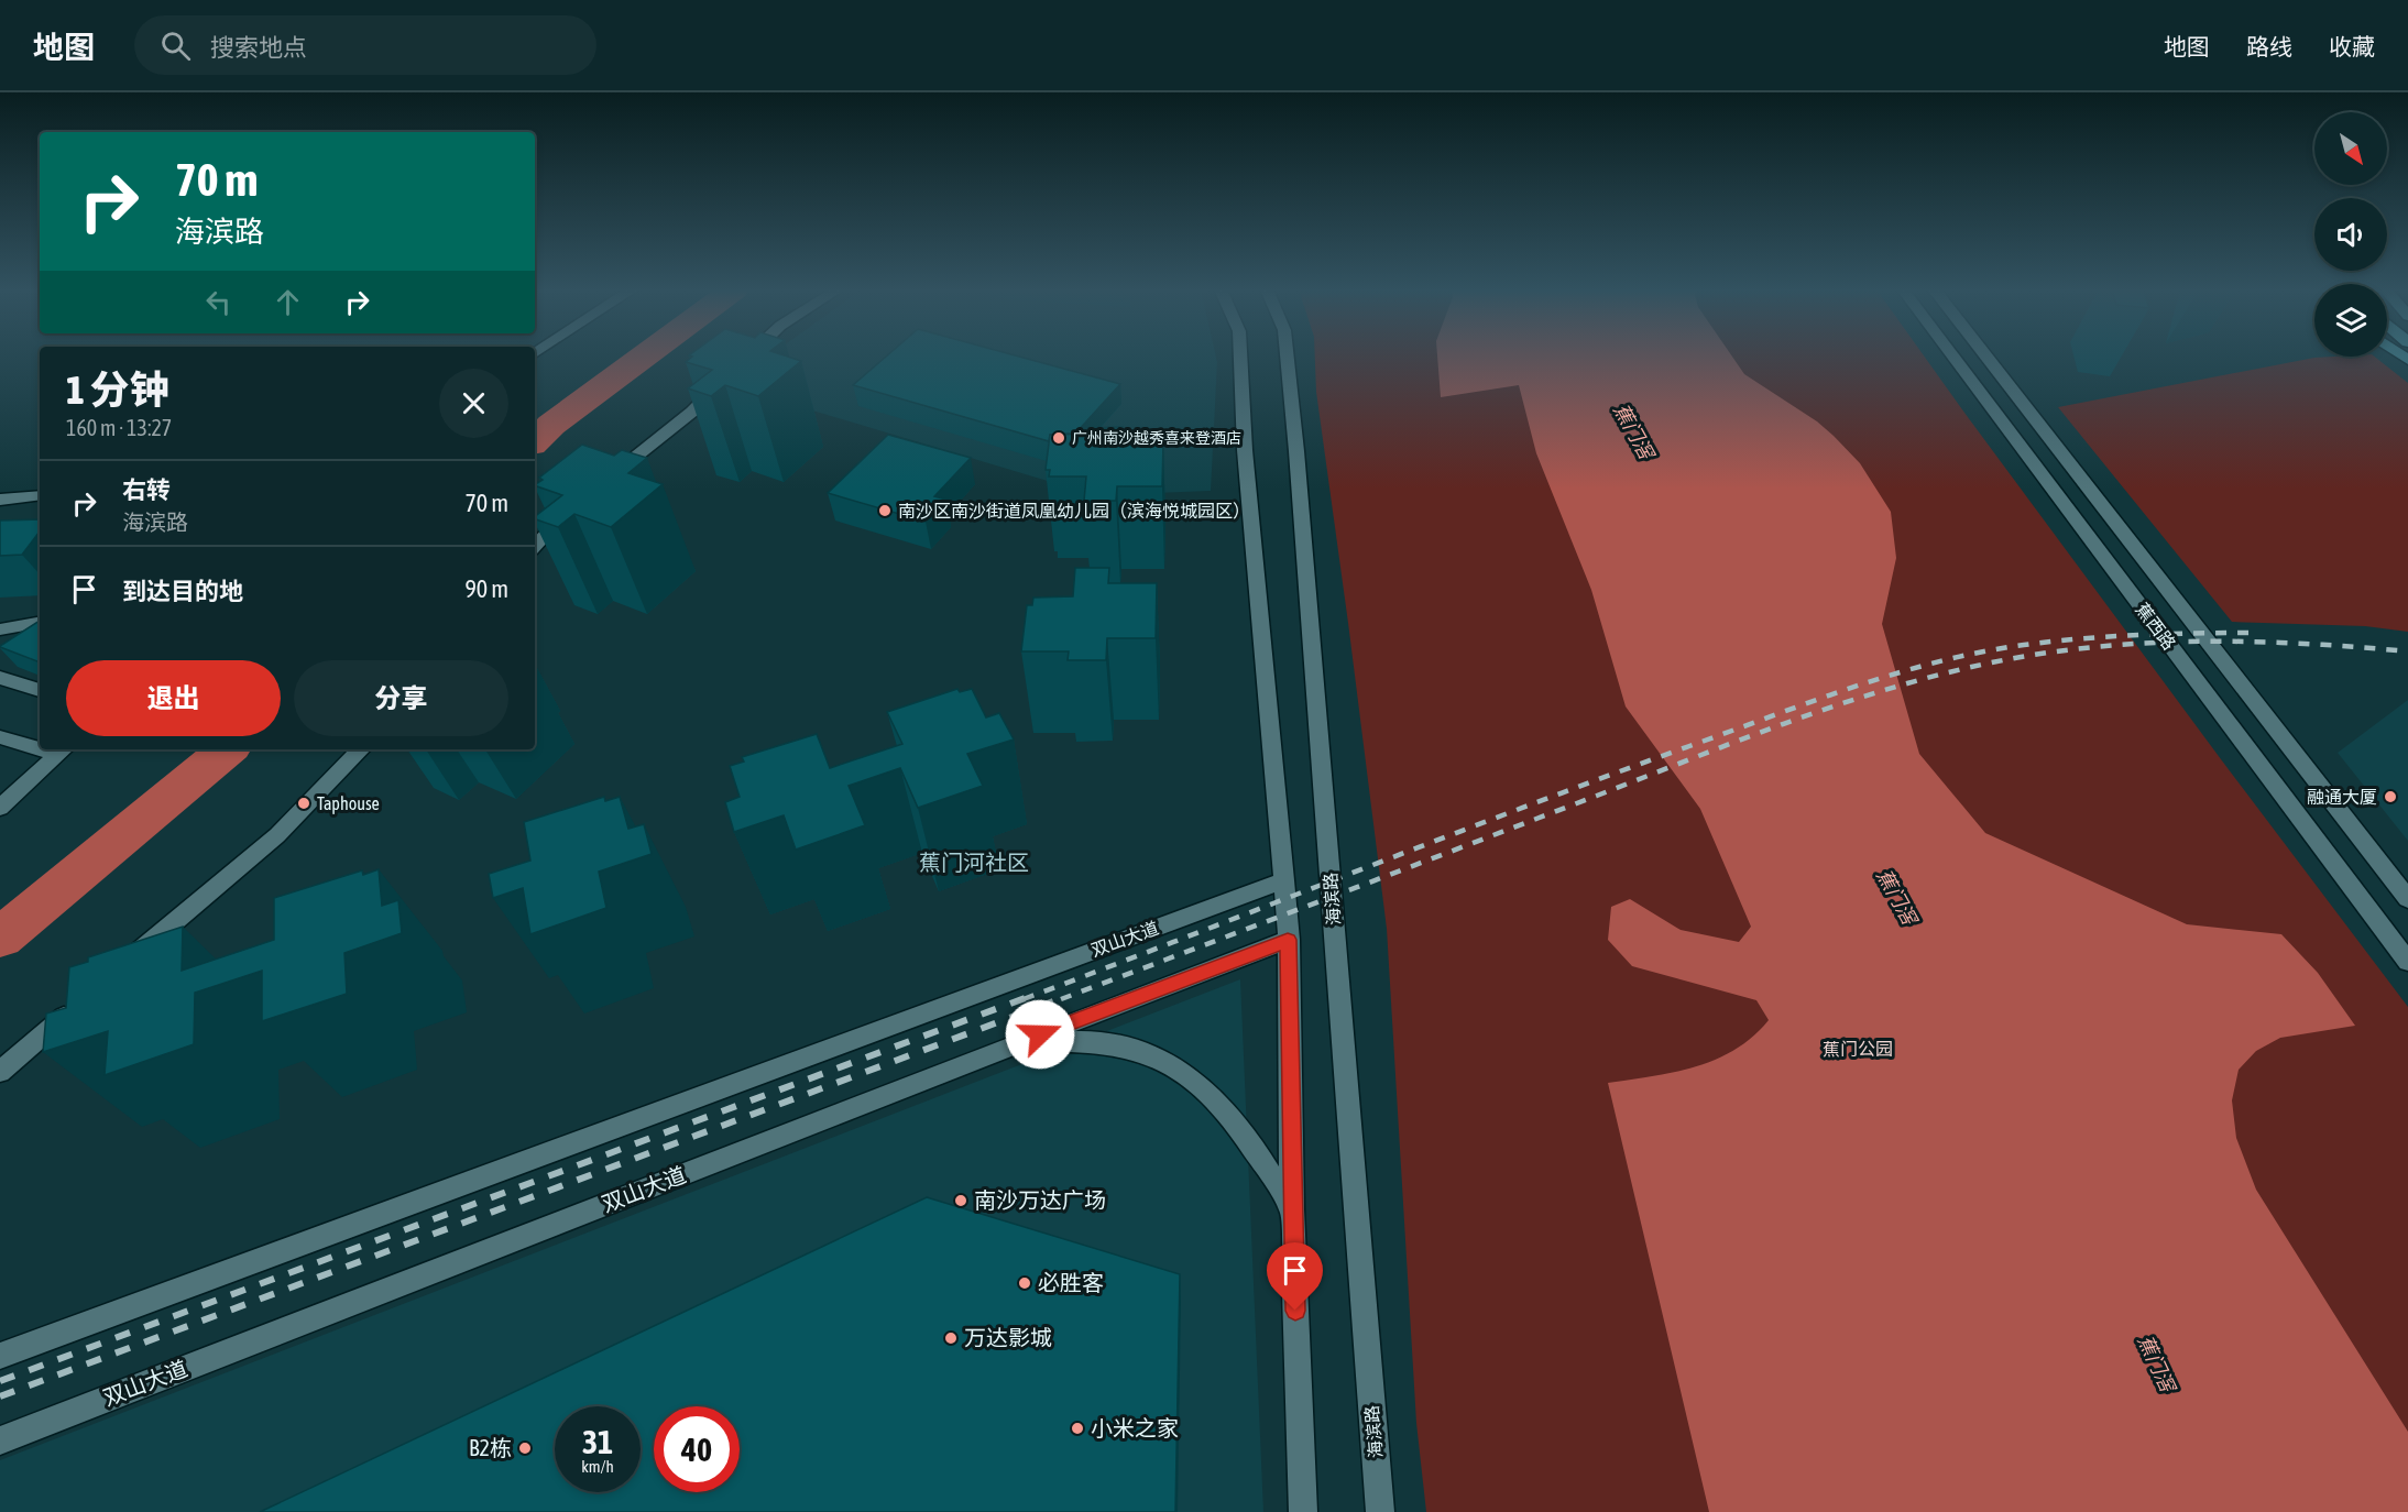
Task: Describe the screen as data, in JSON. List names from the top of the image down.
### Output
{
  "streets": {
    "street": ["蕉西路", "海滨路", "双山大道"]
  },
  "districts": ["蕉门河社区"],
  "water": ["蕉门滘"],
  "parks": ["蕉门公园"],
  "places": [
    "广州南沙越秀喜来登酒店",
    "南沙区南沙街道凤凰幼儿园（滨海悦城园区）",
    "融通大厦",
    "Taphouse",
    "南沙万达广场",
    "必胜客",
    "万达影城",
    "小米之家",
    "B2栋"
  ],
  "north": "bottom right",
  "page": {
    "header": "地图",
    "search": "搜索地点",
    "nav": ["地图", "路线", "收藏"],
    "turn": ["70 m", "海滨路"],
    "heading": ["1 分钟", "160 m · 13:27"],
    "list": [
      {
        "name": "右转",
        "note": "海滨路",
        "value": "70 m"
      },
      {
        "name": "到达目的地",
        "value": "90 m"
      }
    ],
    "buttons": ["退出", "分享"],
    "speed": "31 km/h",
    "limit": "40"
  }
}
